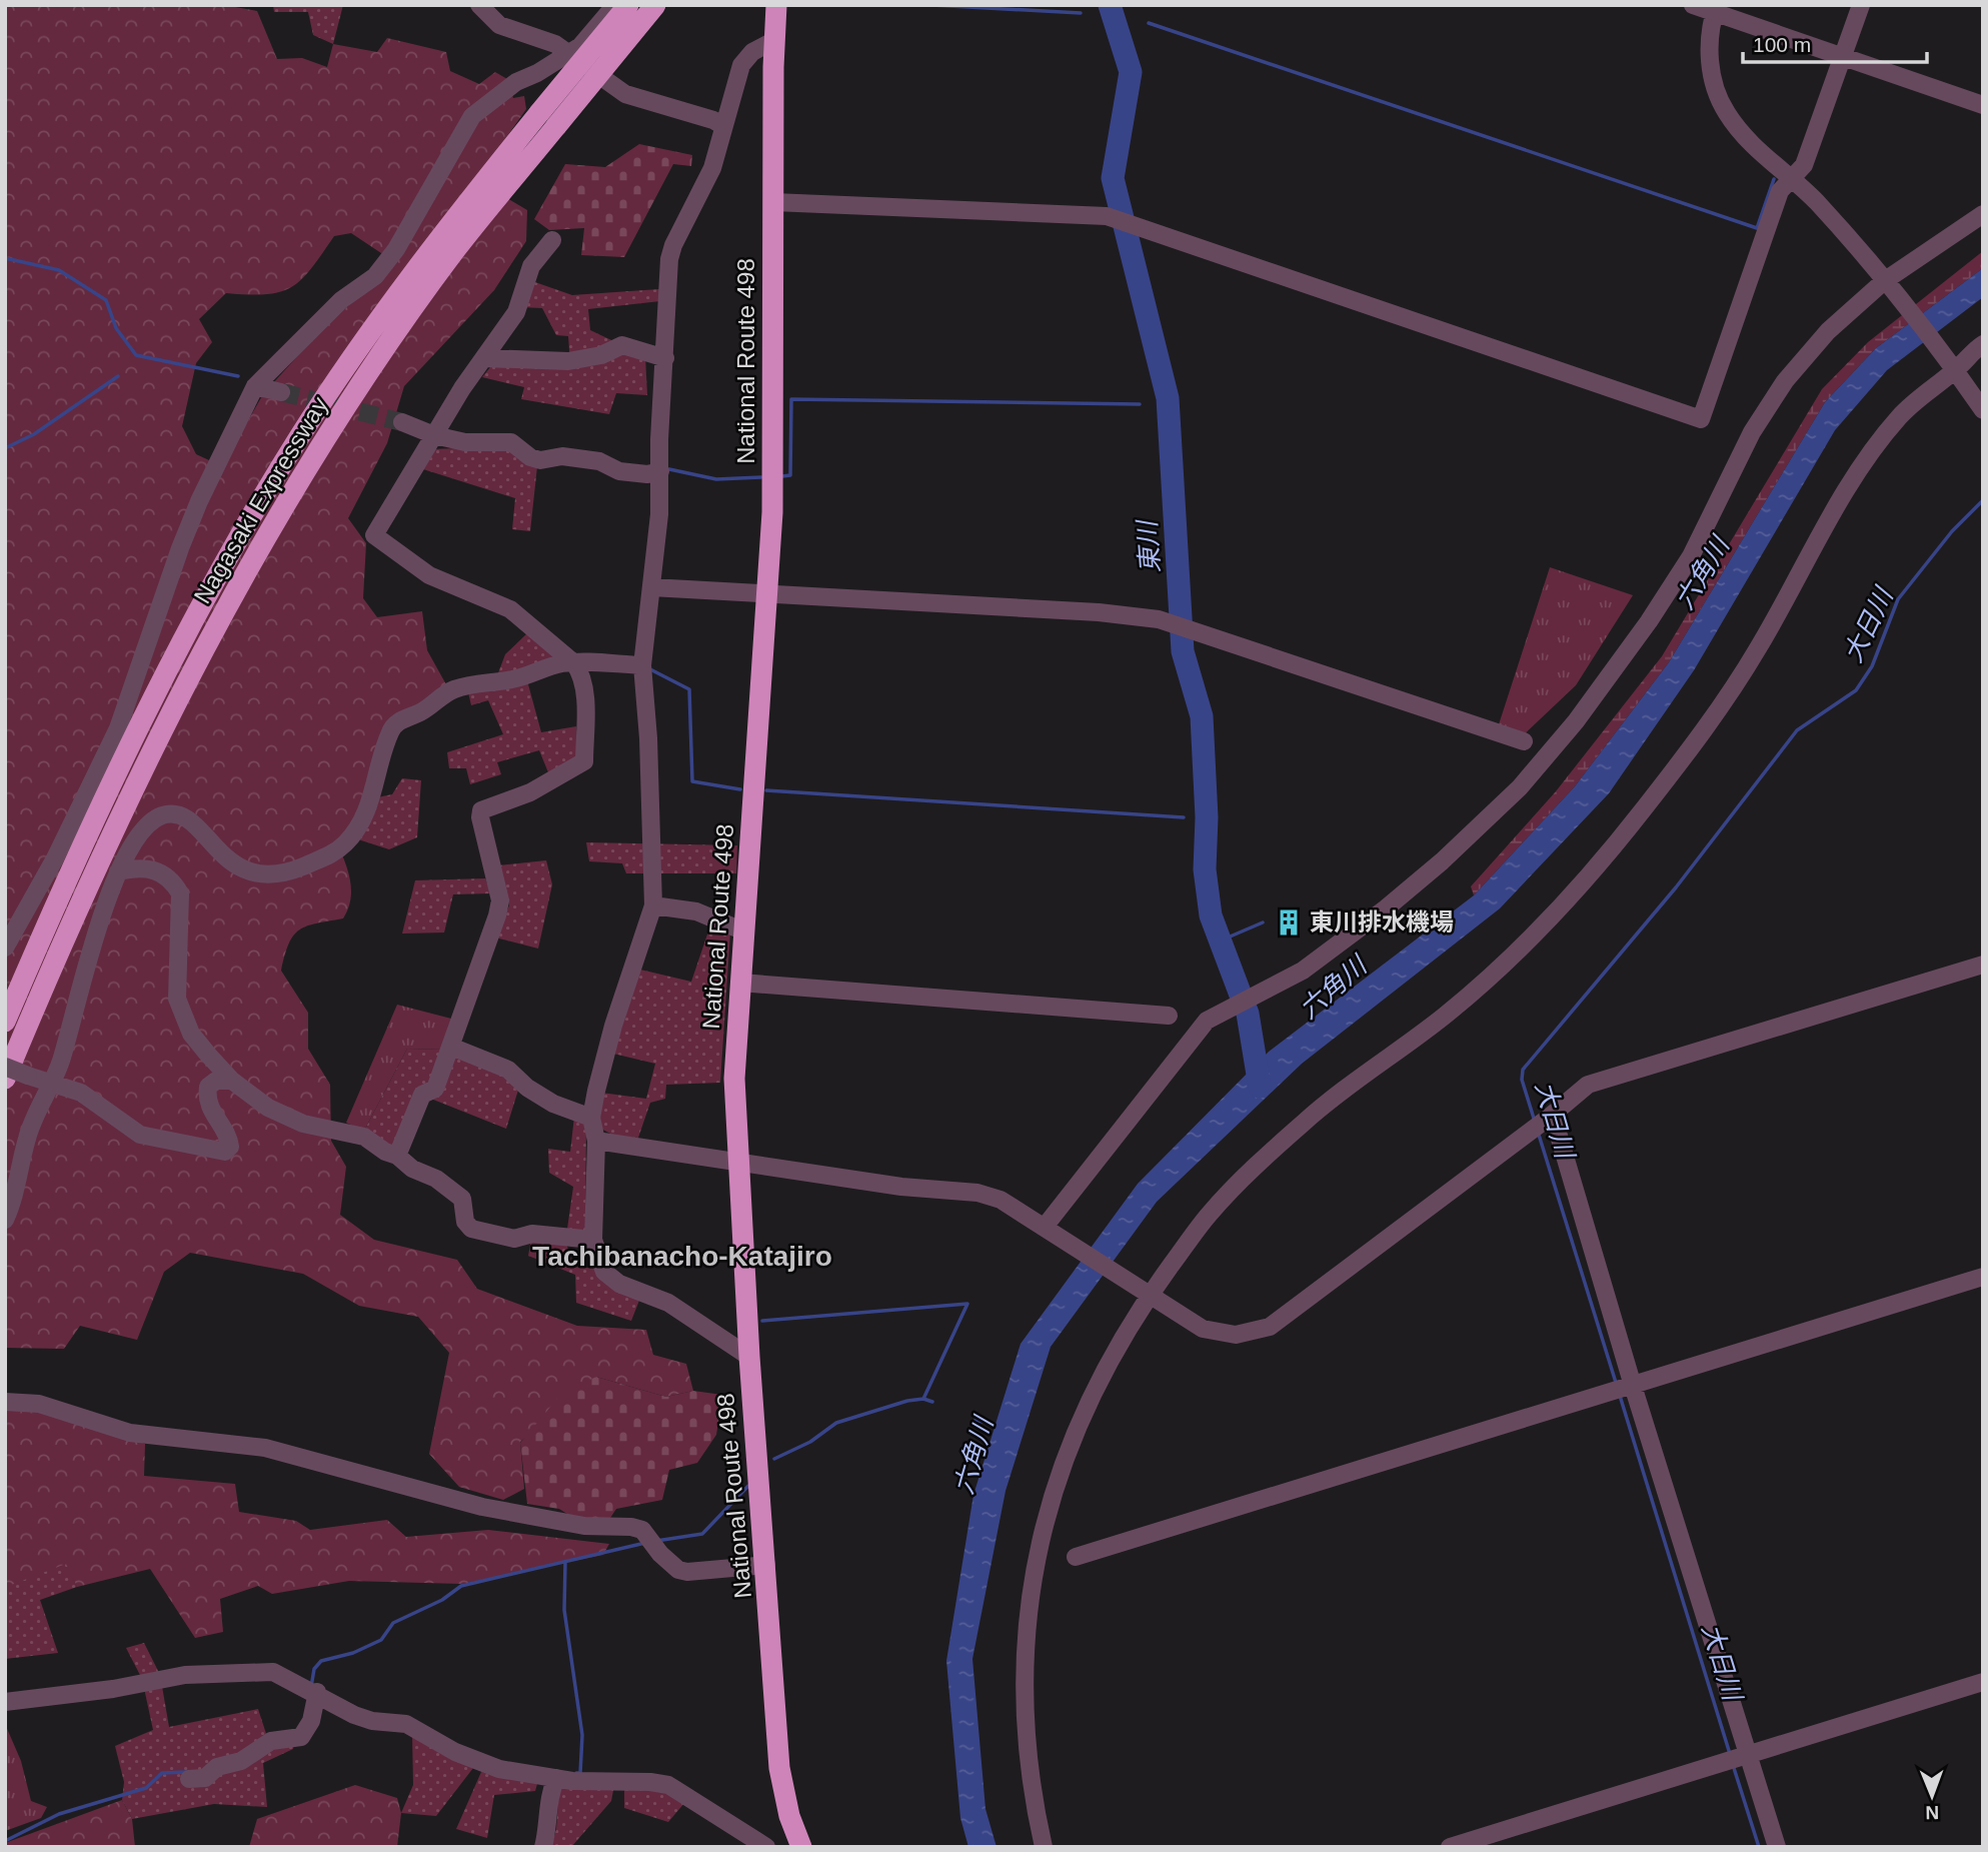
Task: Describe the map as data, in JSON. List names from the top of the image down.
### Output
{
  "streets": {
    "highway": ["National Route 498", "Nagasaki Expressway"]
  },
  "districts": ["Tachibanacho-Katajiro"],
  "water": ["東川", "六角川", "大日川"],
  "places": {
    "building": ["東川排水機場"]
  },
  "scale_bar": "100 m",
  "north": "bottom"
}
